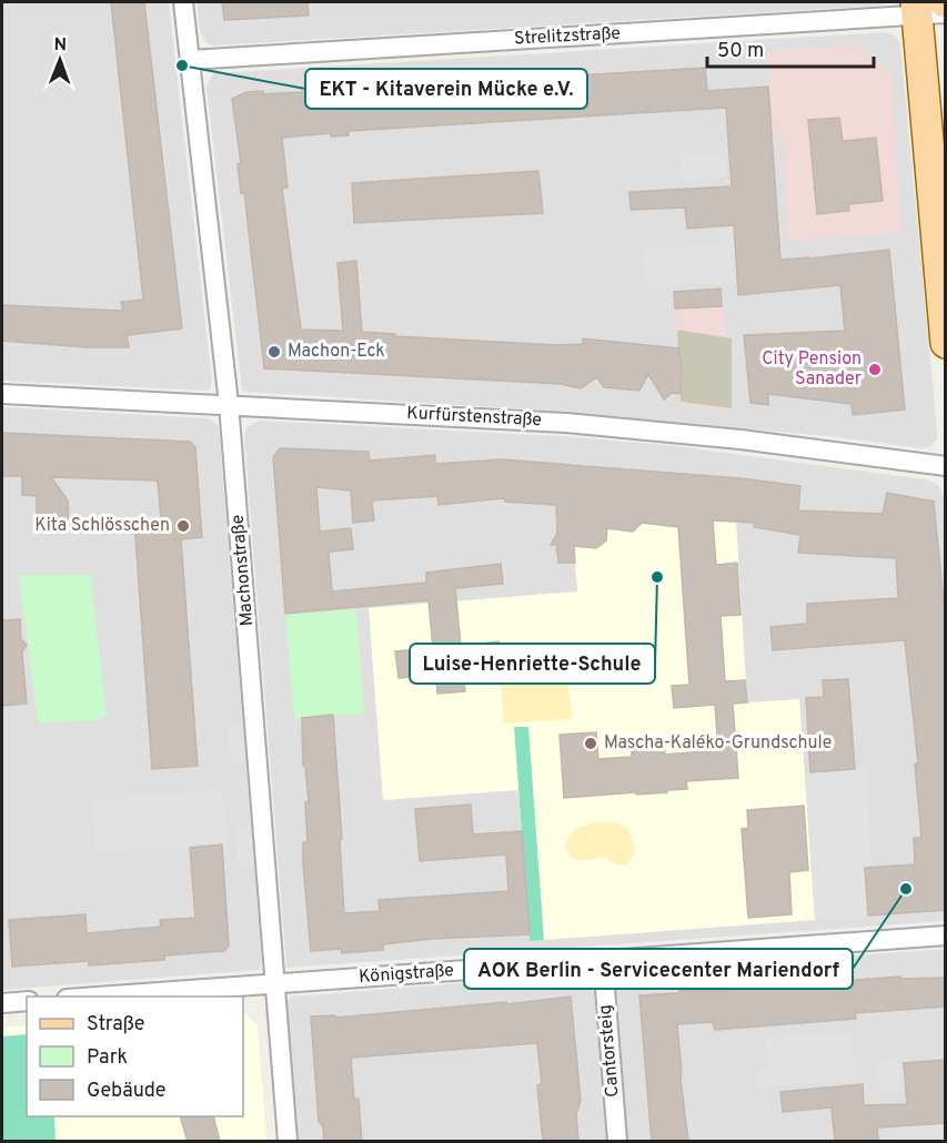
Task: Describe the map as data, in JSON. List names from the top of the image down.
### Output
{
  "streets": {
    "street": [
      "Strelitzstraße",
      "Kurfürstenstraße",
      "Machonstraße",
      "Königstraße",
      "Cantorsteig"
    ]
  },
  "crossings": [
    ["Strelitzstraße", "Machonstraße"],
    ["Kurfürstenstraße", "Machonstraße"],
    ["Machonstraße", "Königstraße"],
    ["Königstraße", "Cantorsteig"]
  ],
  "places": [
    "EKT - Kitaverein Mücke e.V.",
    "Machon-Eck",
    "City Pension Sanader",
    "Kita Schlösschen",
    "Luise-Henriette-Schule",
    "Mascha-Kaléko-Grundschule",
    "AOK Berlin - Servicecenter Mariendorf"
  ],
  "legend": ["Straße", "Park", "Gebäude"],
  "scale_bar": "50 m",
  "north": "top"
}
